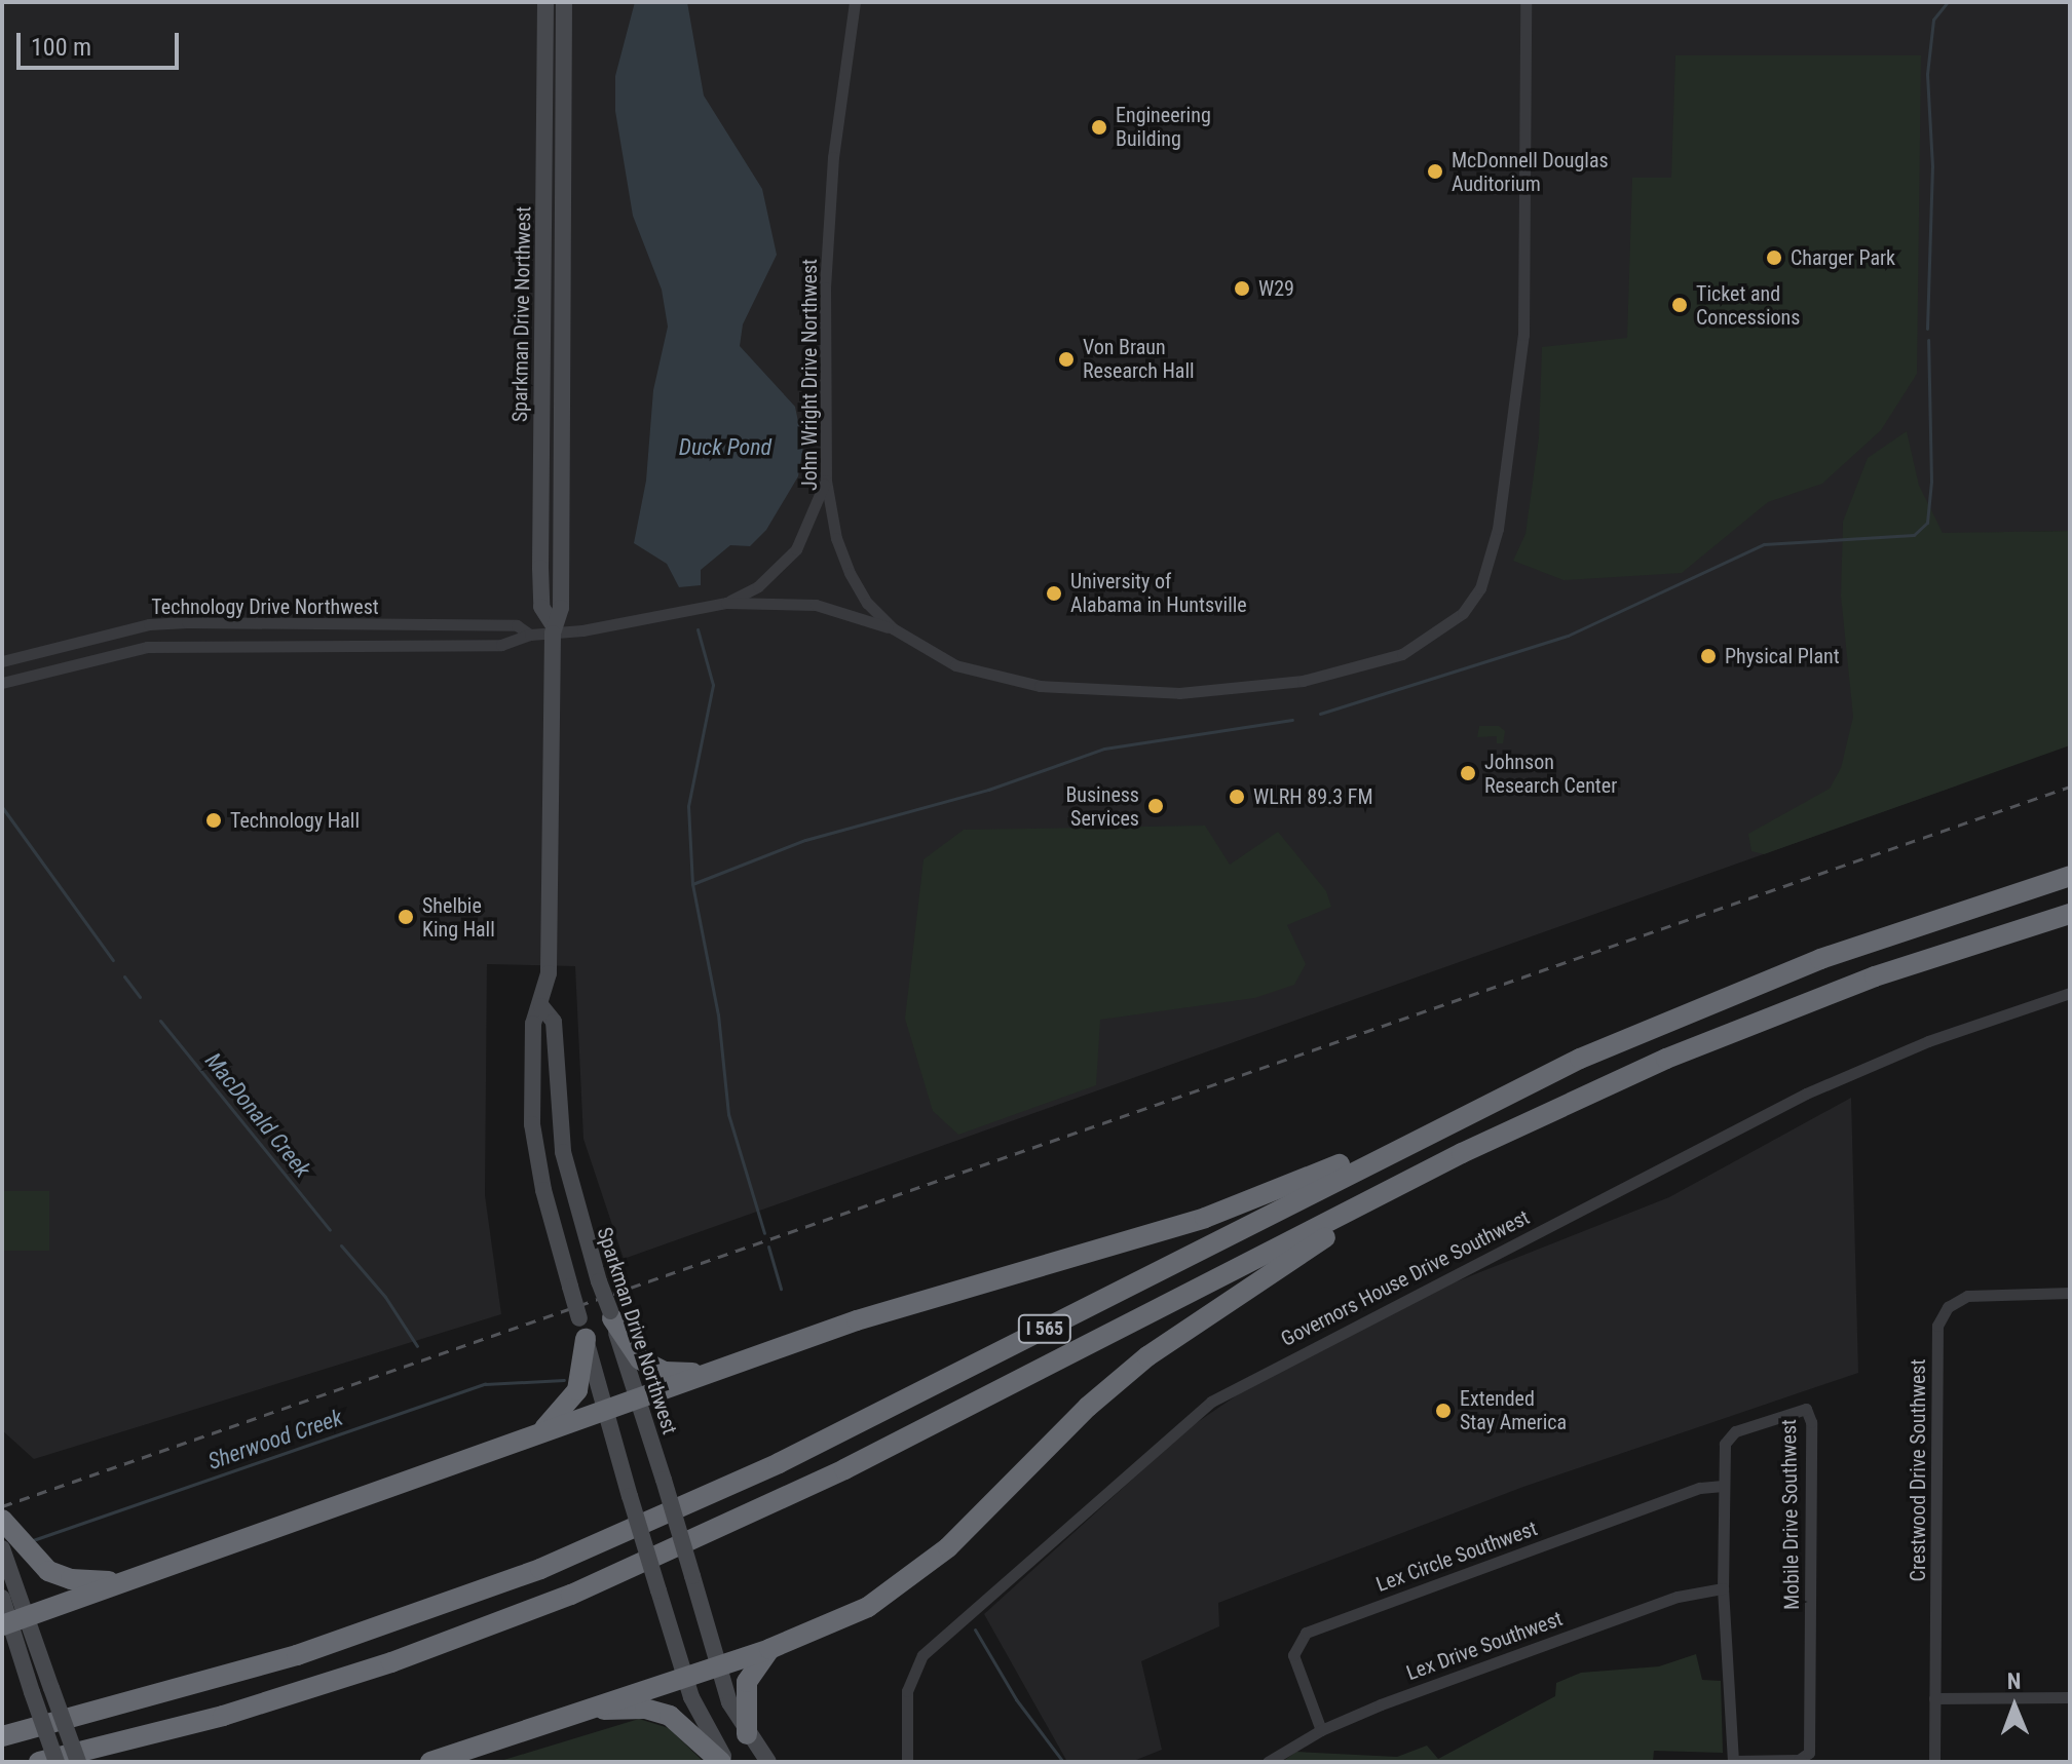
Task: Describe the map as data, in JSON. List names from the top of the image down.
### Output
{
  "streets": {
    "highway": ["I 565"],
    "main road": ["Sparkman Drive Northwest"],
    "street": [
      "John Wright Drive Northwest",
      "Technology Drive Northwest",
      "Governors House Drive Southwest",
      "Crestwood Drive Southwest",
      "Mobile Drive Southwest",
      "Lex Circle Southwest",
      "Lex Drive Southwest"
    ]
  },
  "crossings": [
    ["Sparkman Drive Northwest", "Technology Drive Northwest"],
    ["John Wright Drive Northwest", "Technology Drive Northwest"],
    ["Mobile Drive Southwest", "Lex Circle Southwest"],
    ["Mobile Drive Southwest", "Lex Drive Southwest"],
    ["Lex Circle Southwest", "Lex Drive Southwest"]
  ],
  "water": ["Duck Pond", "MacDonald Creek", "Sherwood Creek"],
  "places": [
    "Engineering Building",
    "McDonnell Douglas Auditorium",
    "Charger Park",
    "W29",
    "Ticket and Concessions",
    "Von Braun Research Hall",
    "University of Alabama in Huntsville",
    "Physical Plant",
    "Johnson Research Center",
    "WLRH 89.3 FM",
    "Business Services",
    "Technology Hall",
    "Shelbie King Hall",
    "Extended Stay America"
  ],
  "scale_bar": "100 m",
  "north": "top"
}
